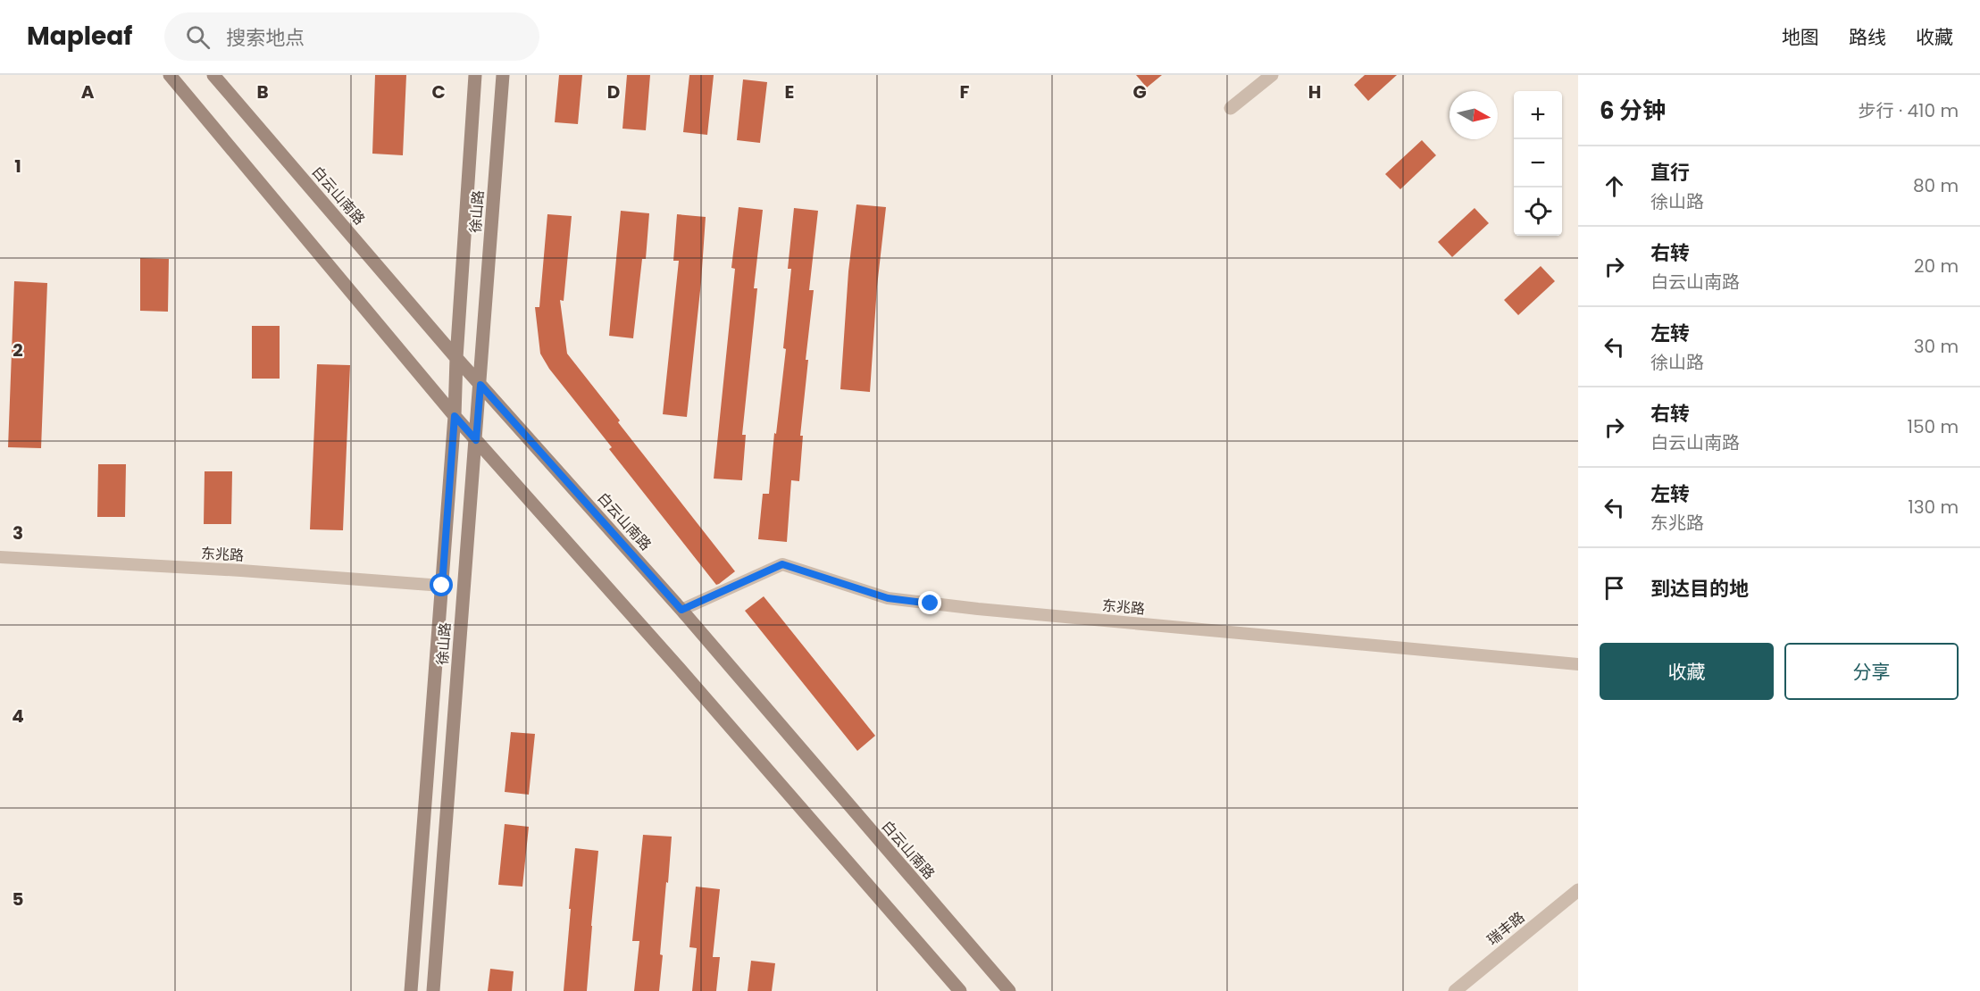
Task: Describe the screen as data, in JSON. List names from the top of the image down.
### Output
{
  "streets": {
    "main road": ["白云山南路", "徐山路"],
    "street": ["东兆路", "瑞丰路"]
  },
  "crossings": [
    ["白云山南路", "徐山路"],
    ["白云山南路", "东兆路"],
    ["徐山路", "东兆路"]
  ],
  "north": "right",
  "page": {
    "header": "Mapleaf",
    "search": "搜索地点",
    "nav": ["地图", "路线", "收藏"],
    "heading": ["6 分钟", "步行 · 410 m"],
    "map_buttons": ["+", "−"],
    "list": [
      ["直行", "徐山路", "80 m"],
      ["右转", "白云山南路", "20 m"],
      ["左转", "徐山路", "30 m"],
      ["右转", "白云山南路", "150 m"],
      ["左转", "东兆路", "130 m"],
      "到达目的地"
    ],
    "buttons": ["收藏", "分享"]
  },
  "grid": {
    "columns": [
      "A",
      "B",
      "C",
      "D",
      "E",
      "F",
      "G",
      "H"
    ],
    "rows": [
      "1",
      "2",
      "3",
      "4",
      "5"
    ]
  }
}
